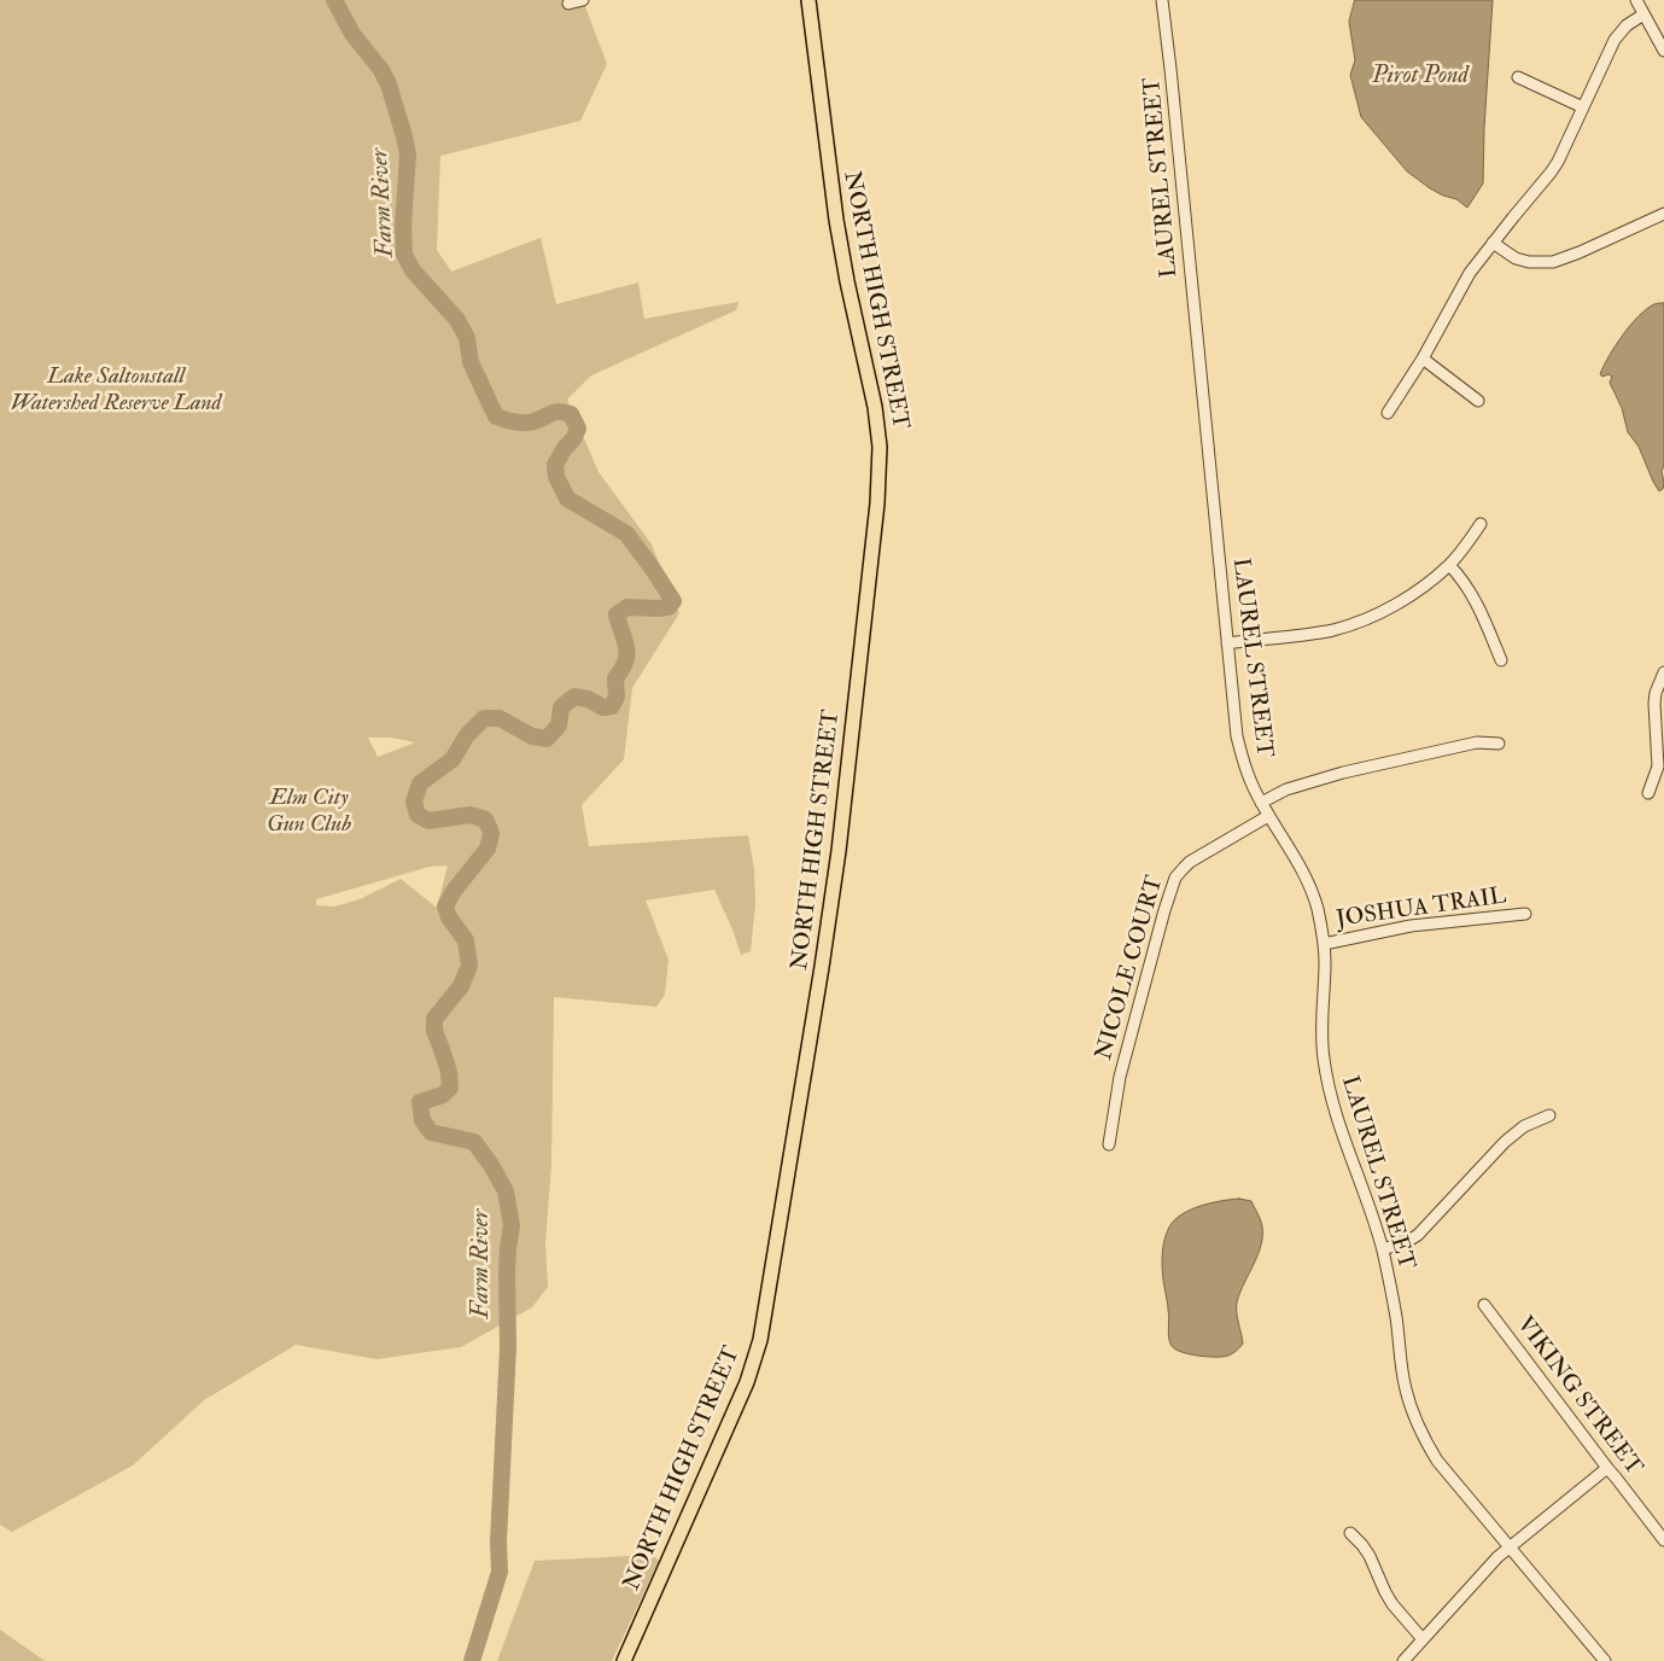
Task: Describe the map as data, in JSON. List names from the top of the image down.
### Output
{
  "streets": {
    "main road": ["NORTH HIGH STREET"],
    "street": [
      "LAUREL STREET",
      "JOSHUA TRAIL",
      "NICOLE COURT",
      "VIKING STREET"
    ]
  },
  "crossings": [
    ["LAUREL STREET", "JOSHUA TRAIL"],
    ["LAUREL STREET", "NICOLE COURT"]
  ],
  "water": ["Pirot Pond", "Farm River"],
  "parks": ["Lake Saltonstall Watershed Reserve Land", "Elm City Gun Club"]
}
